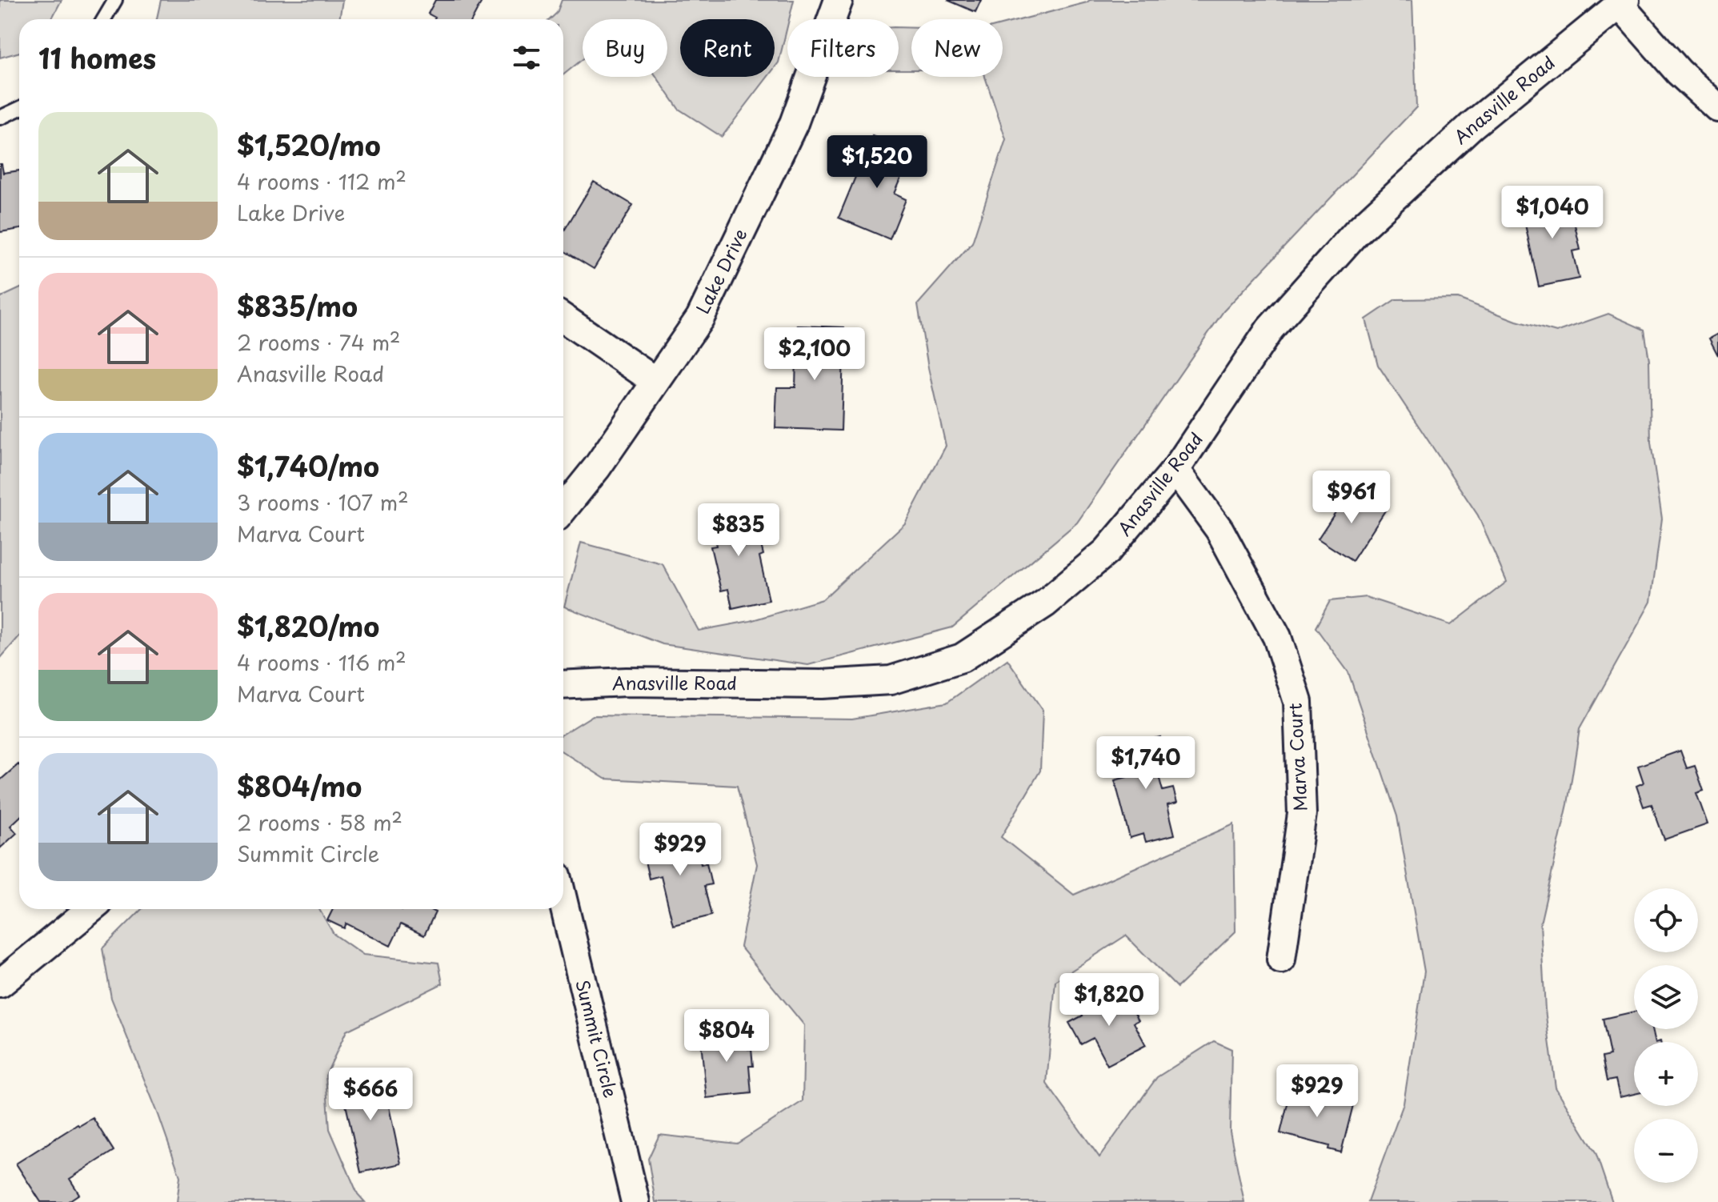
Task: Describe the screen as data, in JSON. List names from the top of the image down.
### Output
{
  "streets": {
    "street": [
      "Anasville Road",
      "Lake Drive",
      "Marva Court",
      "Summit Circle"
    ]
  },
  "crossings": [
    ["Anasville Road", "Marva Court"]
  ],
  "page": {
    "chip": [
      "Buy",
      "Rent",
      "Filters",
      "New"
    ],
    "heading": "11 homes",
    "list": [
      {
        "name": "$1,520/mo",
        "note": "4 rooms · 112 m² · Lake Drive"
      },
      {
        "name": "$835/mo",
        "note": "2 rooms · 74 m² · Anasville Road"
      },
      {
        "name": "$1,740/mo",
        "note": "3 rooms · 107 m² · Marva Court"
      },
      {
        "name": "$1,820/mo",
        "note": "4 rooms · 116 m² · Marva Court"
      },
      {
        "name": "$804/mo",
        "note": "2 rooms · 58 m² · Summit Circle"
      }
    ],
    "price": [
      "$1,520",
      "$1,040",
      "$2,100",
      "$961",
      "$835",
      "$1,740",
      "$929",
      "$1,820",
      "$804",
      "$929",
      "$666"
    ],
    "map_buttons": ["+", "−"]
  }
}
